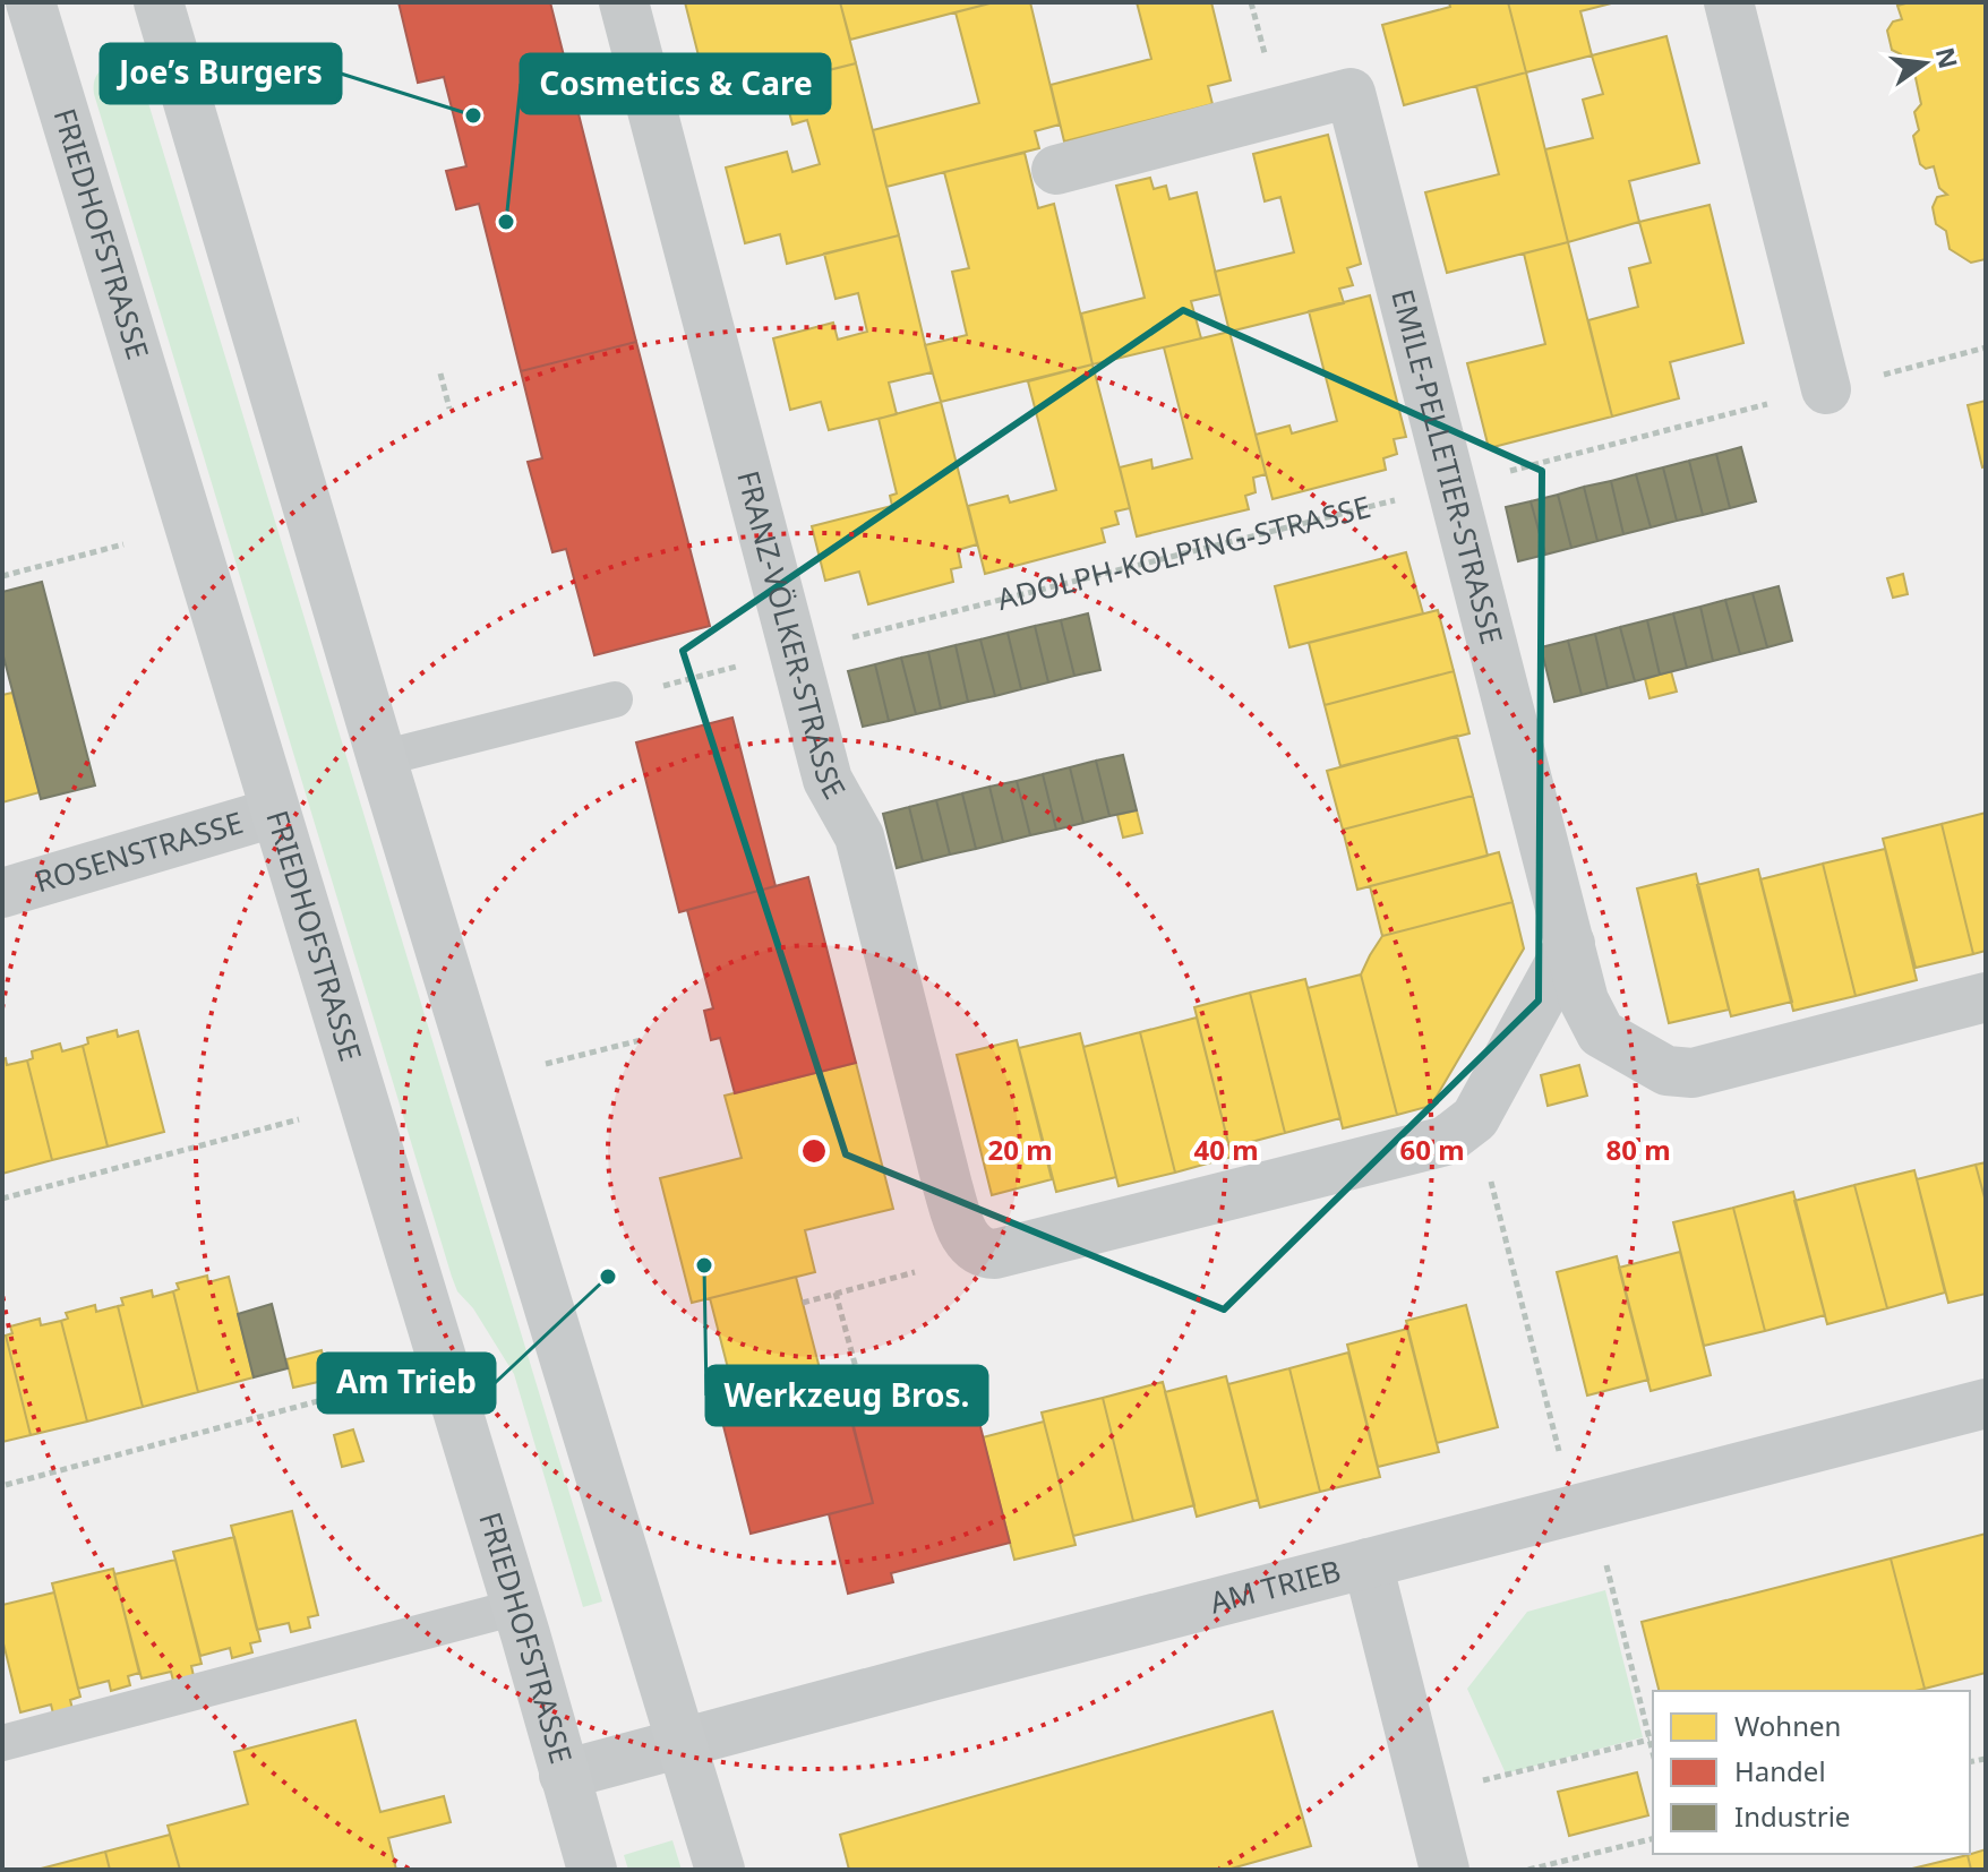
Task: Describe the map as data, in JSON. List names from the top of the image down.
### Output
{
  "streets": {
    "main road": ["FRIEDHOFSTRASSE"],
    "street": [
      "EMILE-PELLETIER-STRASSE",
      "FRANZ-VÖLKER-STRASSE",
      "ROSENSTRASSE",
      "AM TRIEB"
    ],
    "path": ["ADOLPH-KOLPING-STRASSE"]
  },
  "crossings": [
    ["FRIEDHOFSTRASSE", "ROSENSTRASSE"],
    ["FRIEDHOFSTRASSE", "AM TRIEB"],
    ["EMILE-PELLETIER-STRASSE", "ADOLPH-KOLPING-STRASSE"],
    ["ADOLPH-KOLPING-STRASSE", "FRANZ-VÖLKER-STRASSE"]
  ],
  "places": [
    "Joe’s Burgers",
    "Cosmetics & Care",
    "Werkzeug Bros.",
    "Am Trieb"
  ],
  "legend": ["Wohnen", "Handel", "Industrie"],
  "north": "right",
  "rings": [
    "20 m",
    "40 m",
    "60 m",
    "80 m"
  ]
}
